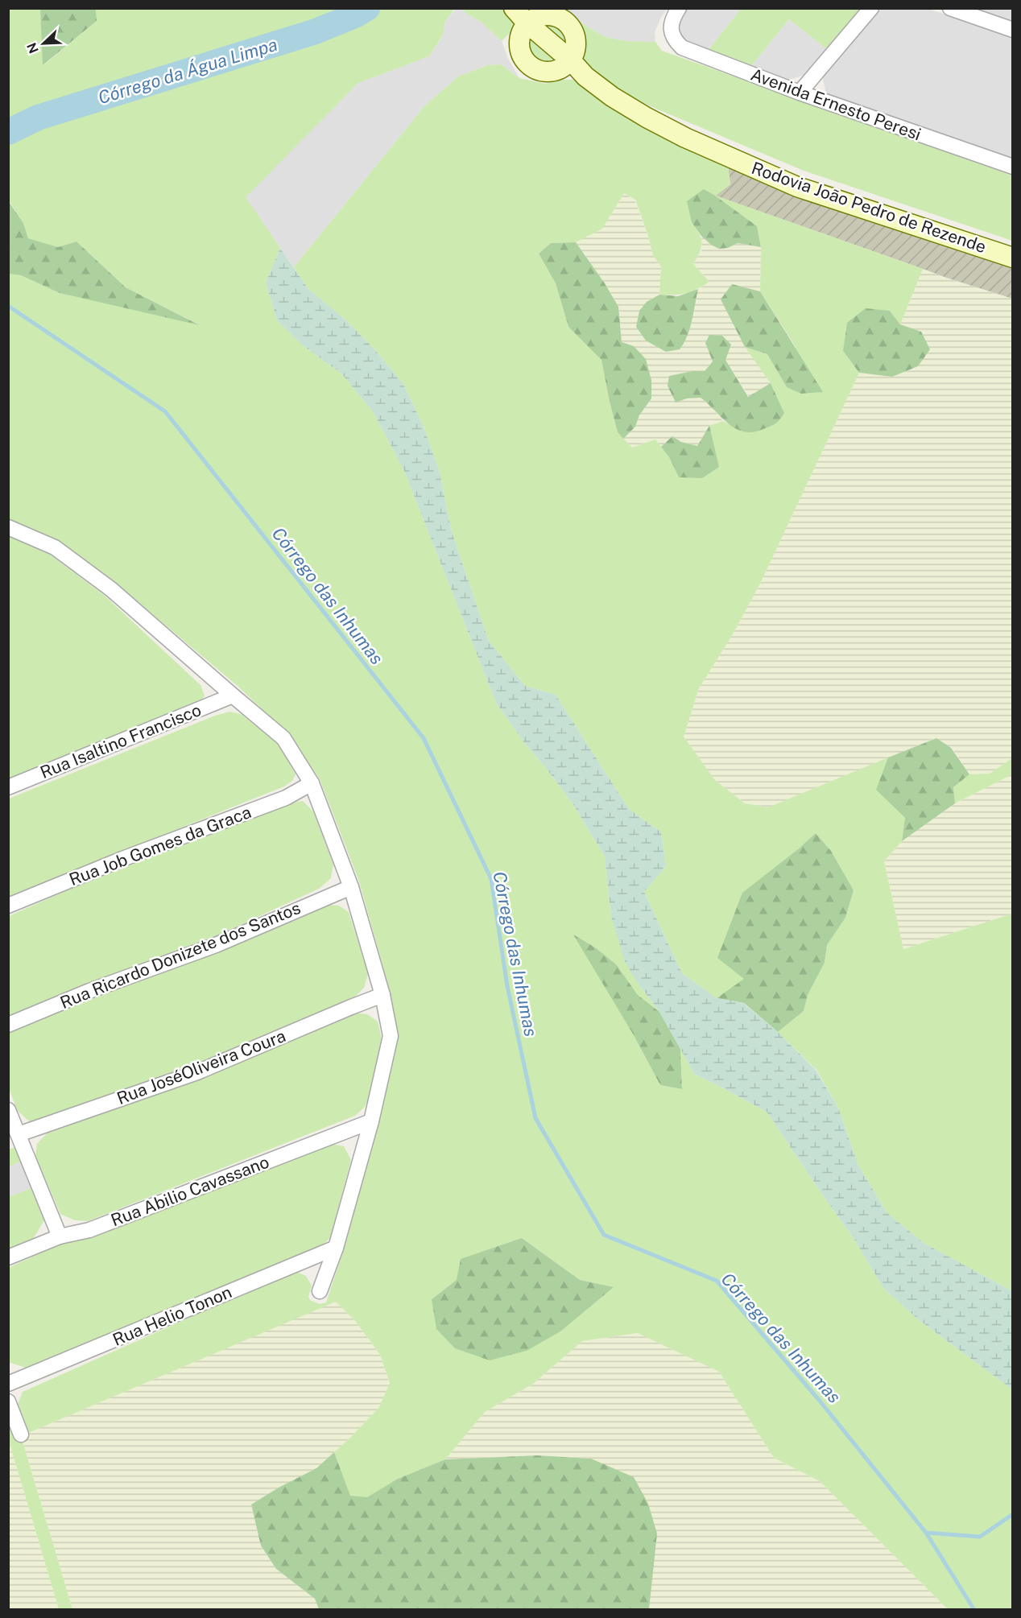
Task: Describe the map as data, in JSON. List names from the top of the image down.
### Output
{
  "streets": {
    "main road": ["Rodovia João Pedro de Rezende"],
    "street": [
      "Avenida Ernesto Peresi",
      "Rua Isaltino Francisco",
      "Rua Job Gomes da Graca",
      "Rua Ricardo Donizete dos Santos",
      "Rua JoséOliveira Coura",
      "Rua Abilio Cavassano",
      "Rua Helio Tonon"
    ]
  },
  "water": ["Córrego da Água Limpa", "Córrego das Inhumas"],
  "north": "bottom left"
}
